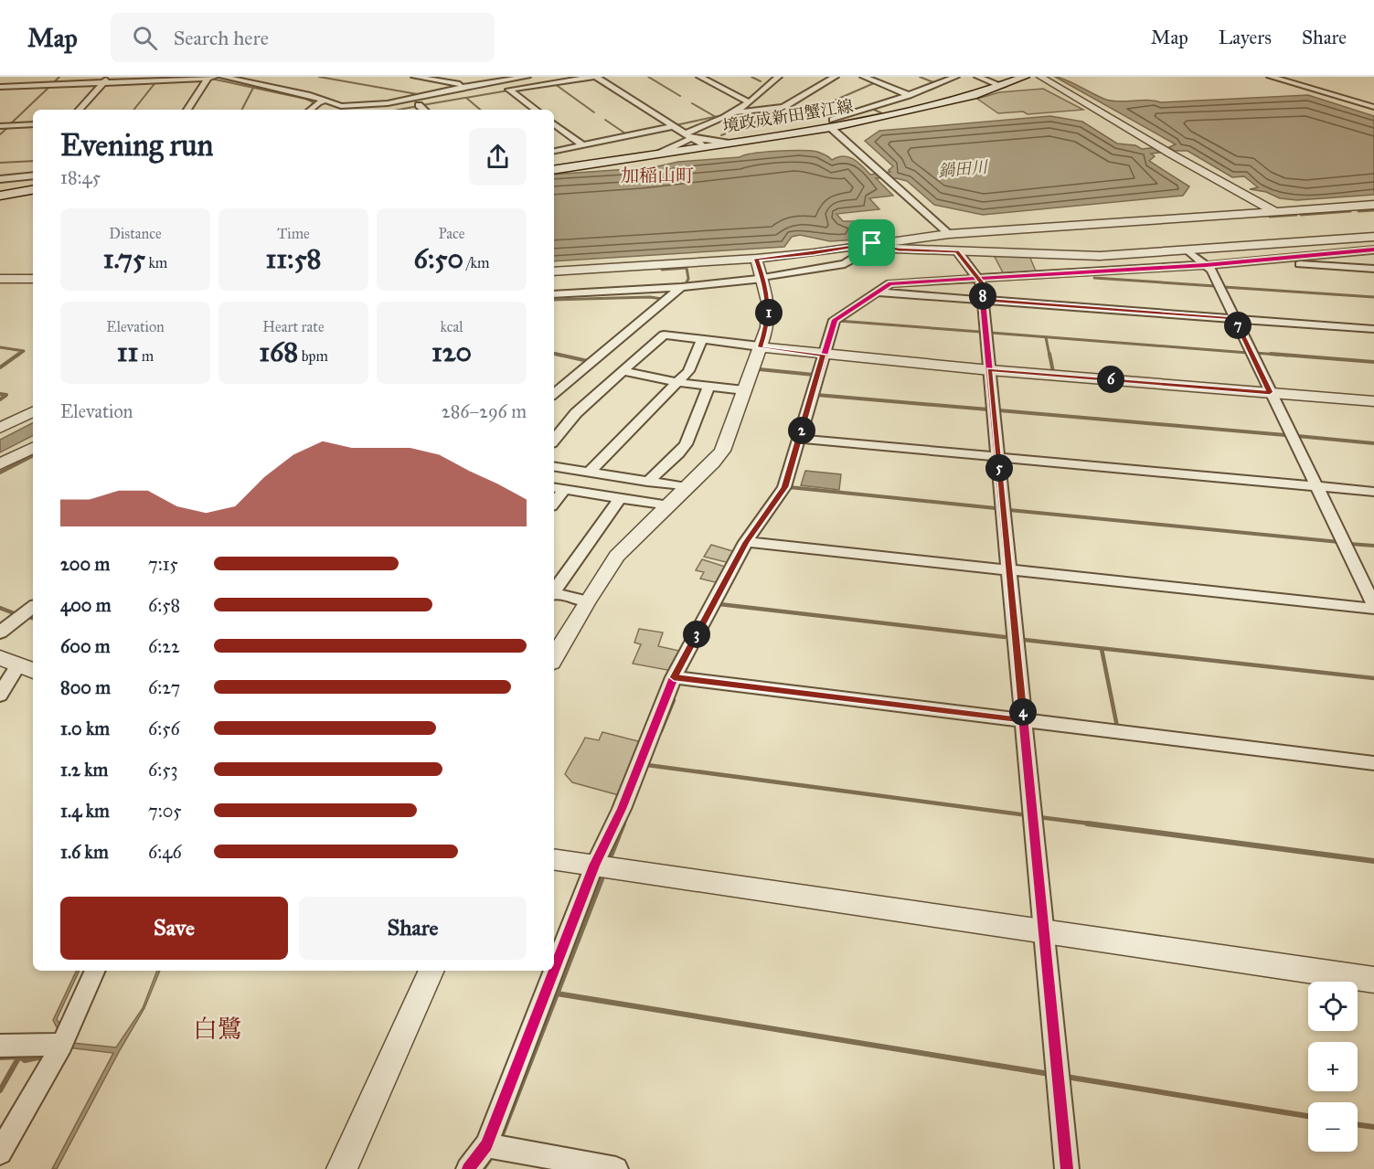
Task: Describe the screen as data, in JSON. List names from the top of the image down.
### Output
{
  "streets": {
    "main road": ["境政成新田蟹江線"]
  },
  "districts": ["加稲山町", "白鷺"],
  "water": ["鍋田川"],
  "page": {
    "header": "Map",
    "search": "Search here",
    "nav": ["Map", "Layers", "Share"],
    "heading": ["Evening run", "18:45"],
    "stats": [
      ["Distance", "1.75 km"],
      ["Time", "11:58"],
      ["Pace", "6:50 /km"],
      ["Elevation", "11 m"],
      ["Heart rate", "168 bpm"],
      ["kcal", "120"]
    ],
    "pins": [
      "8",
      "1",
      "7",
      "6",
      "2",
      "5",
      "3",
      "4"
    ],
    "chart": ["Elevation", "286–296 m"],
    "list": [
      {
        "name": "200 m",
        "note": "7:15"
      },
      {
        "name": "400 m",
        "note": "6:58"
      },
      {
        "name": "600 m",
        "note": "6:22"
      },
      {
        "name": "800 m",
        "note": "6:27"
      },
      {
        "name": "1.0 km",
        "note": "6:56"
      },
      {
        "name": "1.2 km",
        "note": "6:53"
      },
      {
        "name": "1.4 km",
        "note": "7:05"
      },
      {
        "name": "1.6 km",
        "note": "6:46"
      }
    ],
    "buttons": ["Save", "Share"],
    "map_buttons": ["+", "−"]
  }
}
